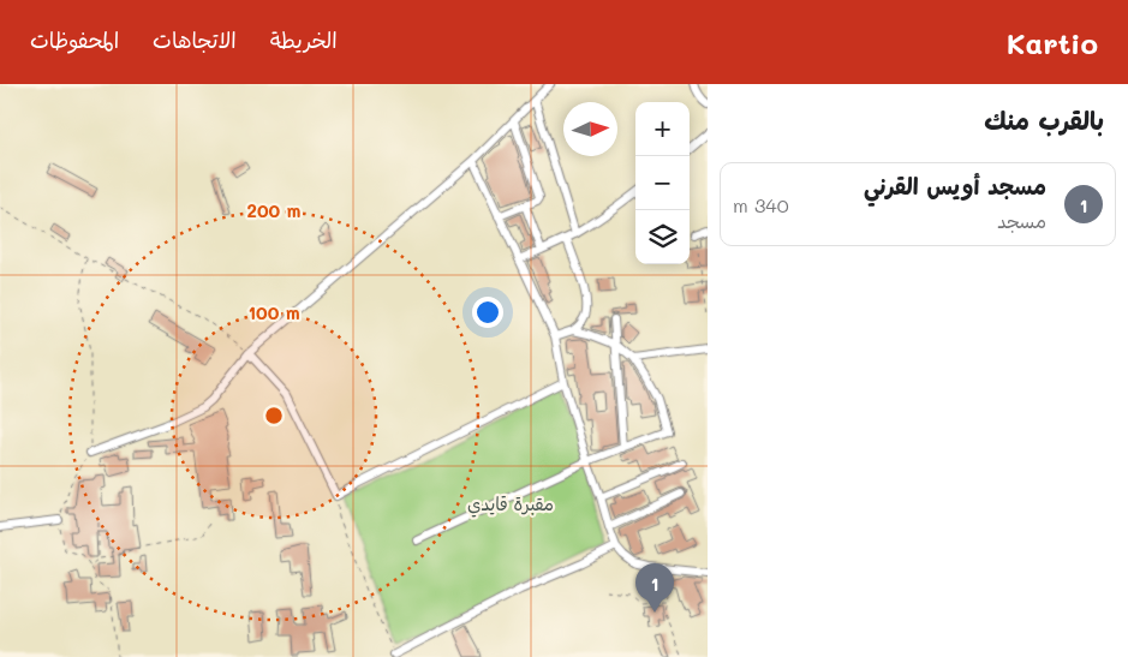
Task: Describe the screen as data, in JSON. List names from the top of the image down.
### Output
{
  "parks": ["مقبرة قايدي"],
  "north": "right",
  "page": {
    "header": "Kartio",
    "nav": ["الخريطة", "الاتجاهات", "المحفوظات"],
    "heading": "بالقرب منك",
    "map_buttons": ["+", "−"],
    "list": [
      {
        "mark": "1",
        "name": "مسجد أويس القرني",
        "note": "مسجد",
        "value": "340 m"
      }
    ],
    "pins": "1"
  },
  "rings": ["200 m", "100 m"]
}
